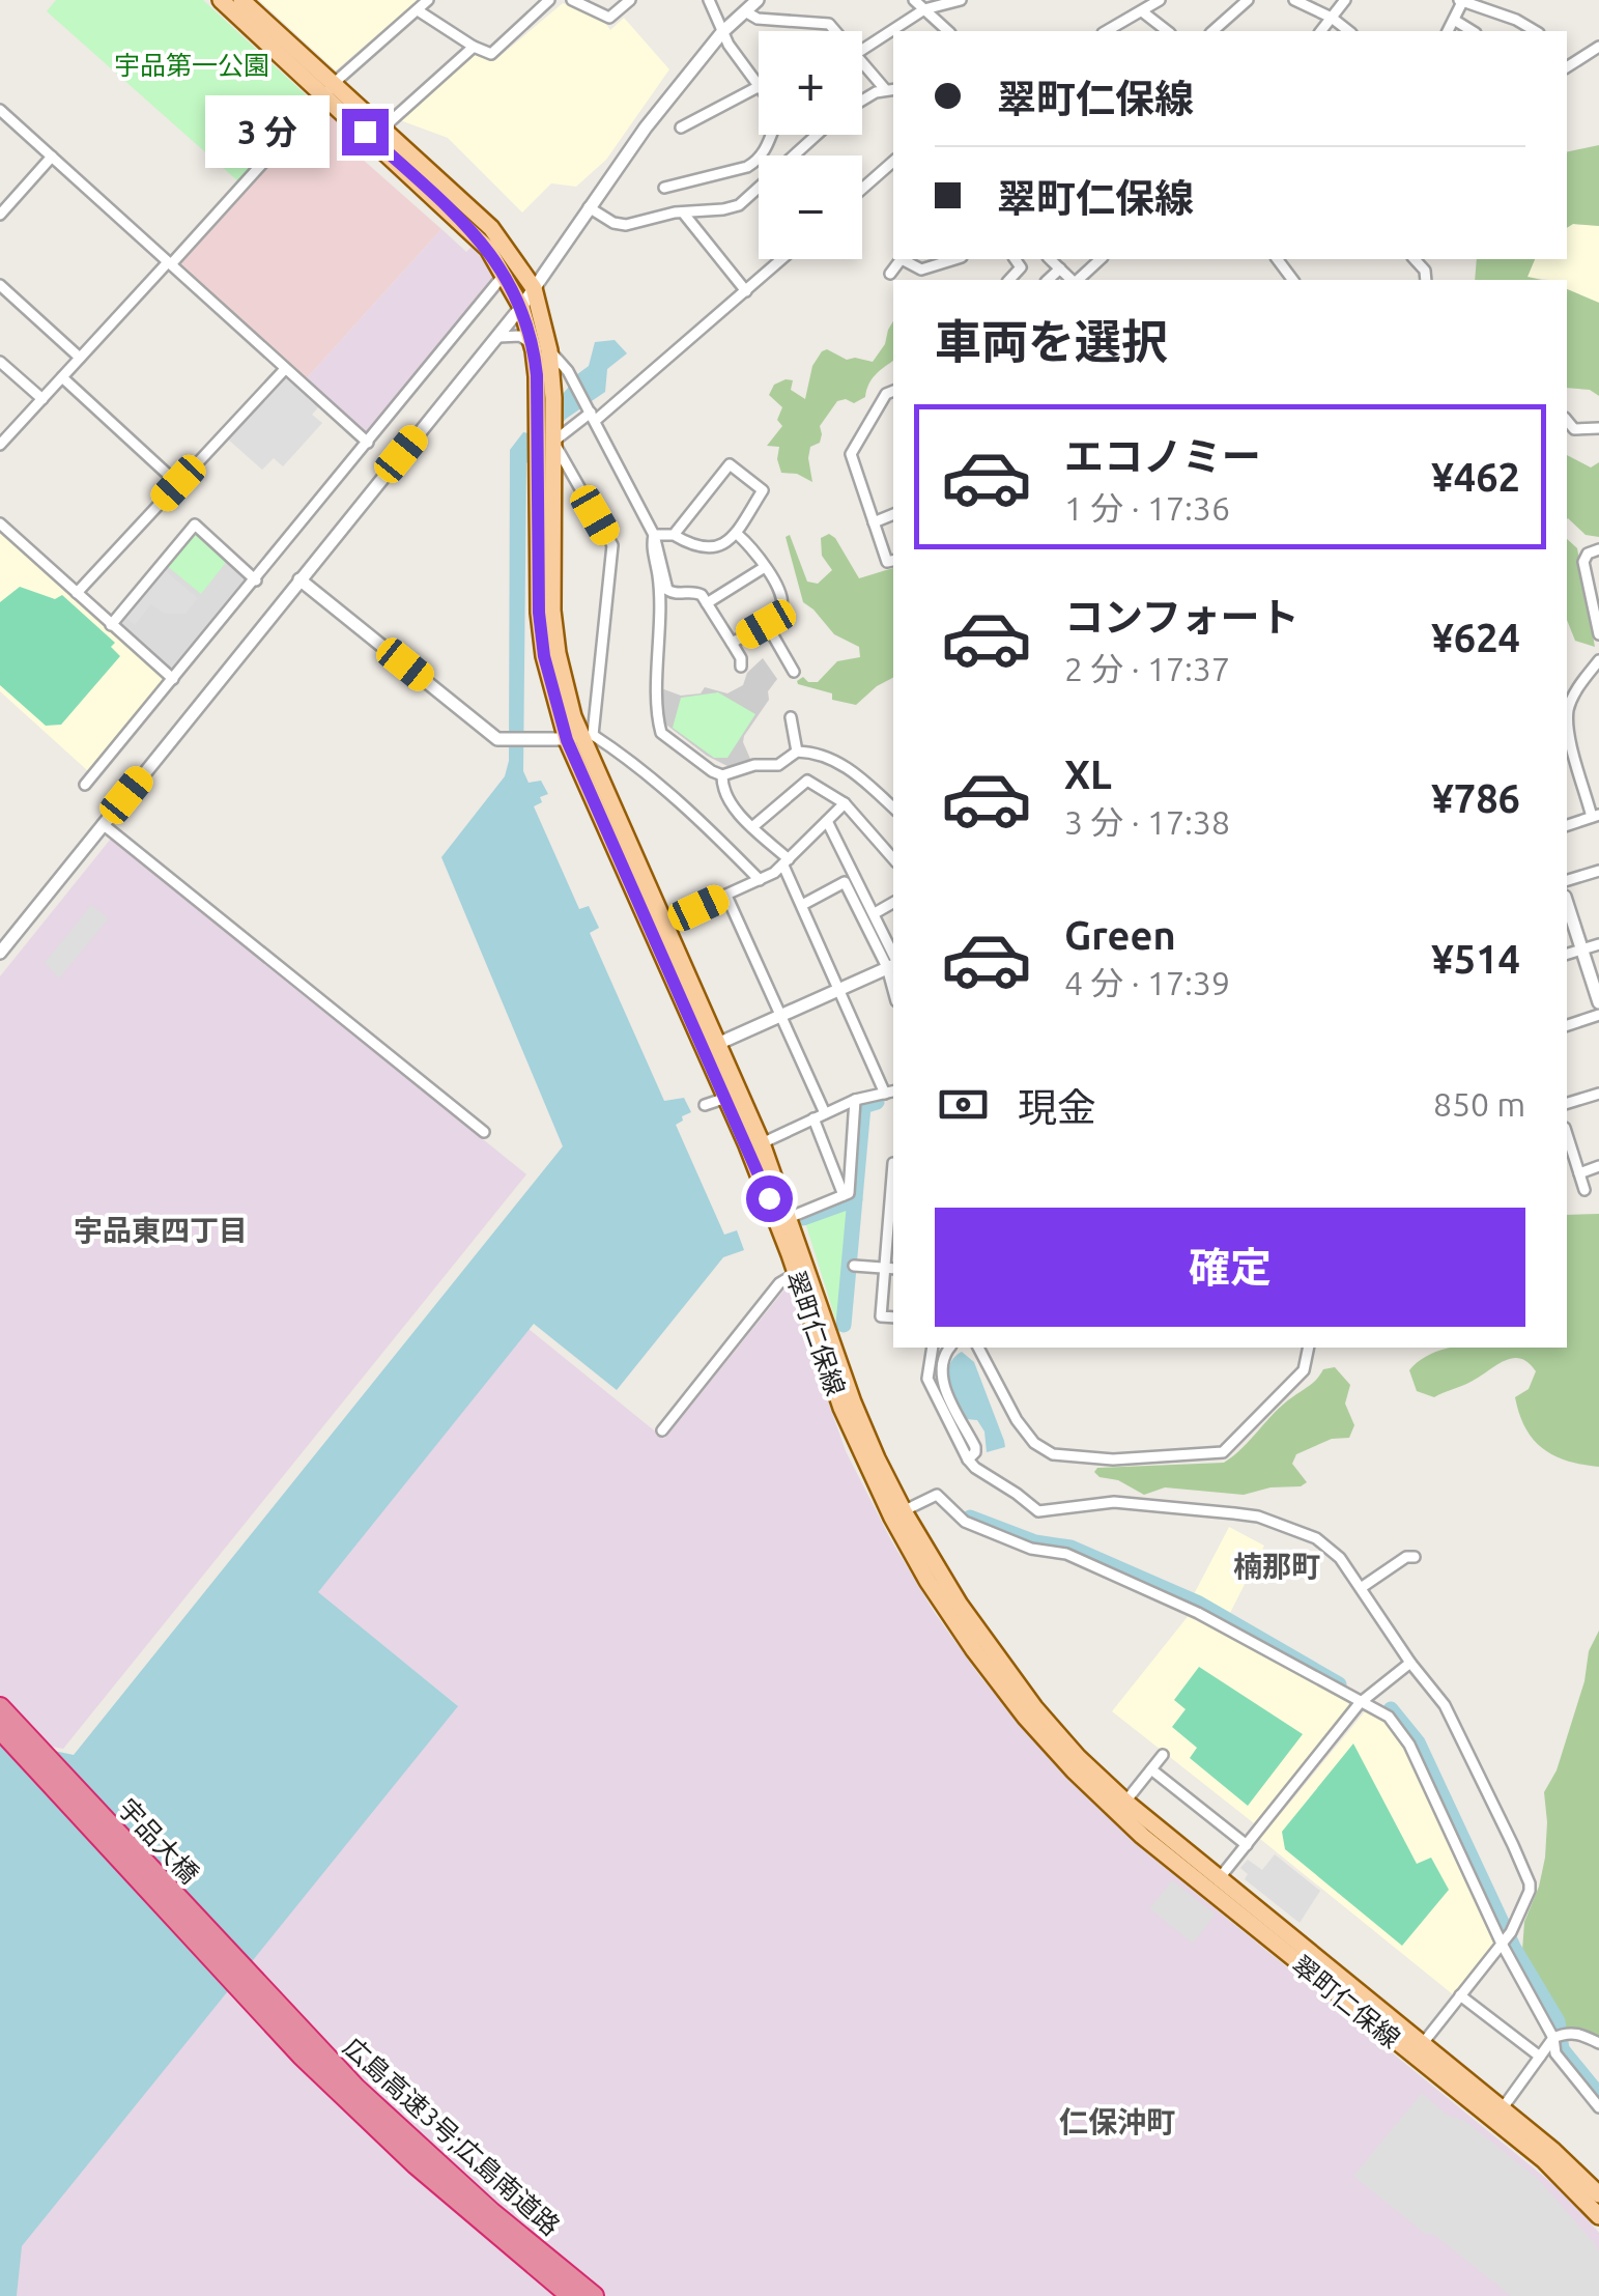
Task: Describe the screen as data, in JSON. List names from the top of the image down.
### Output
{
  "streets": {
    "highway": ["宇品大橋", "広島高速3号;広島南道路"],
    "main road": ["翠町仁保線"]
  },
  "crossings": [
    ["宇品大橋", "広島高速3号;広島南道路"]
  ],
  "districts": ["宇品東四丁目", "楠那町", "仁保沖町"],
  "parks": ["宇品第一公園"],
  "page": {
    "map_buttons": ["+", "−"],
    "banner": ["翠町仁保線", "翠町仁保線"],
    "bubble": "3 分",
    "heading": "車両を選択",
    "list": [
      {
        "name": "エコノミー",
        "note": "1 分 · 17:36",
        "value": "¥462"
      },
      {
        "name": "コンフォート",
        "note": "2 分 · 17:37",
        "value": "¥624"
      },
      {
        "name": "XL",
        "note": "3 分 · 17:38",
        "value": "¥786"
      },
      {
        "name": "Green",
        "note": "4 分 · 17:39",
        "value": "¥514"
      }
    ],
    "pay": ["現金", "850 m"],
    "buttons": "確定"
  }
}
